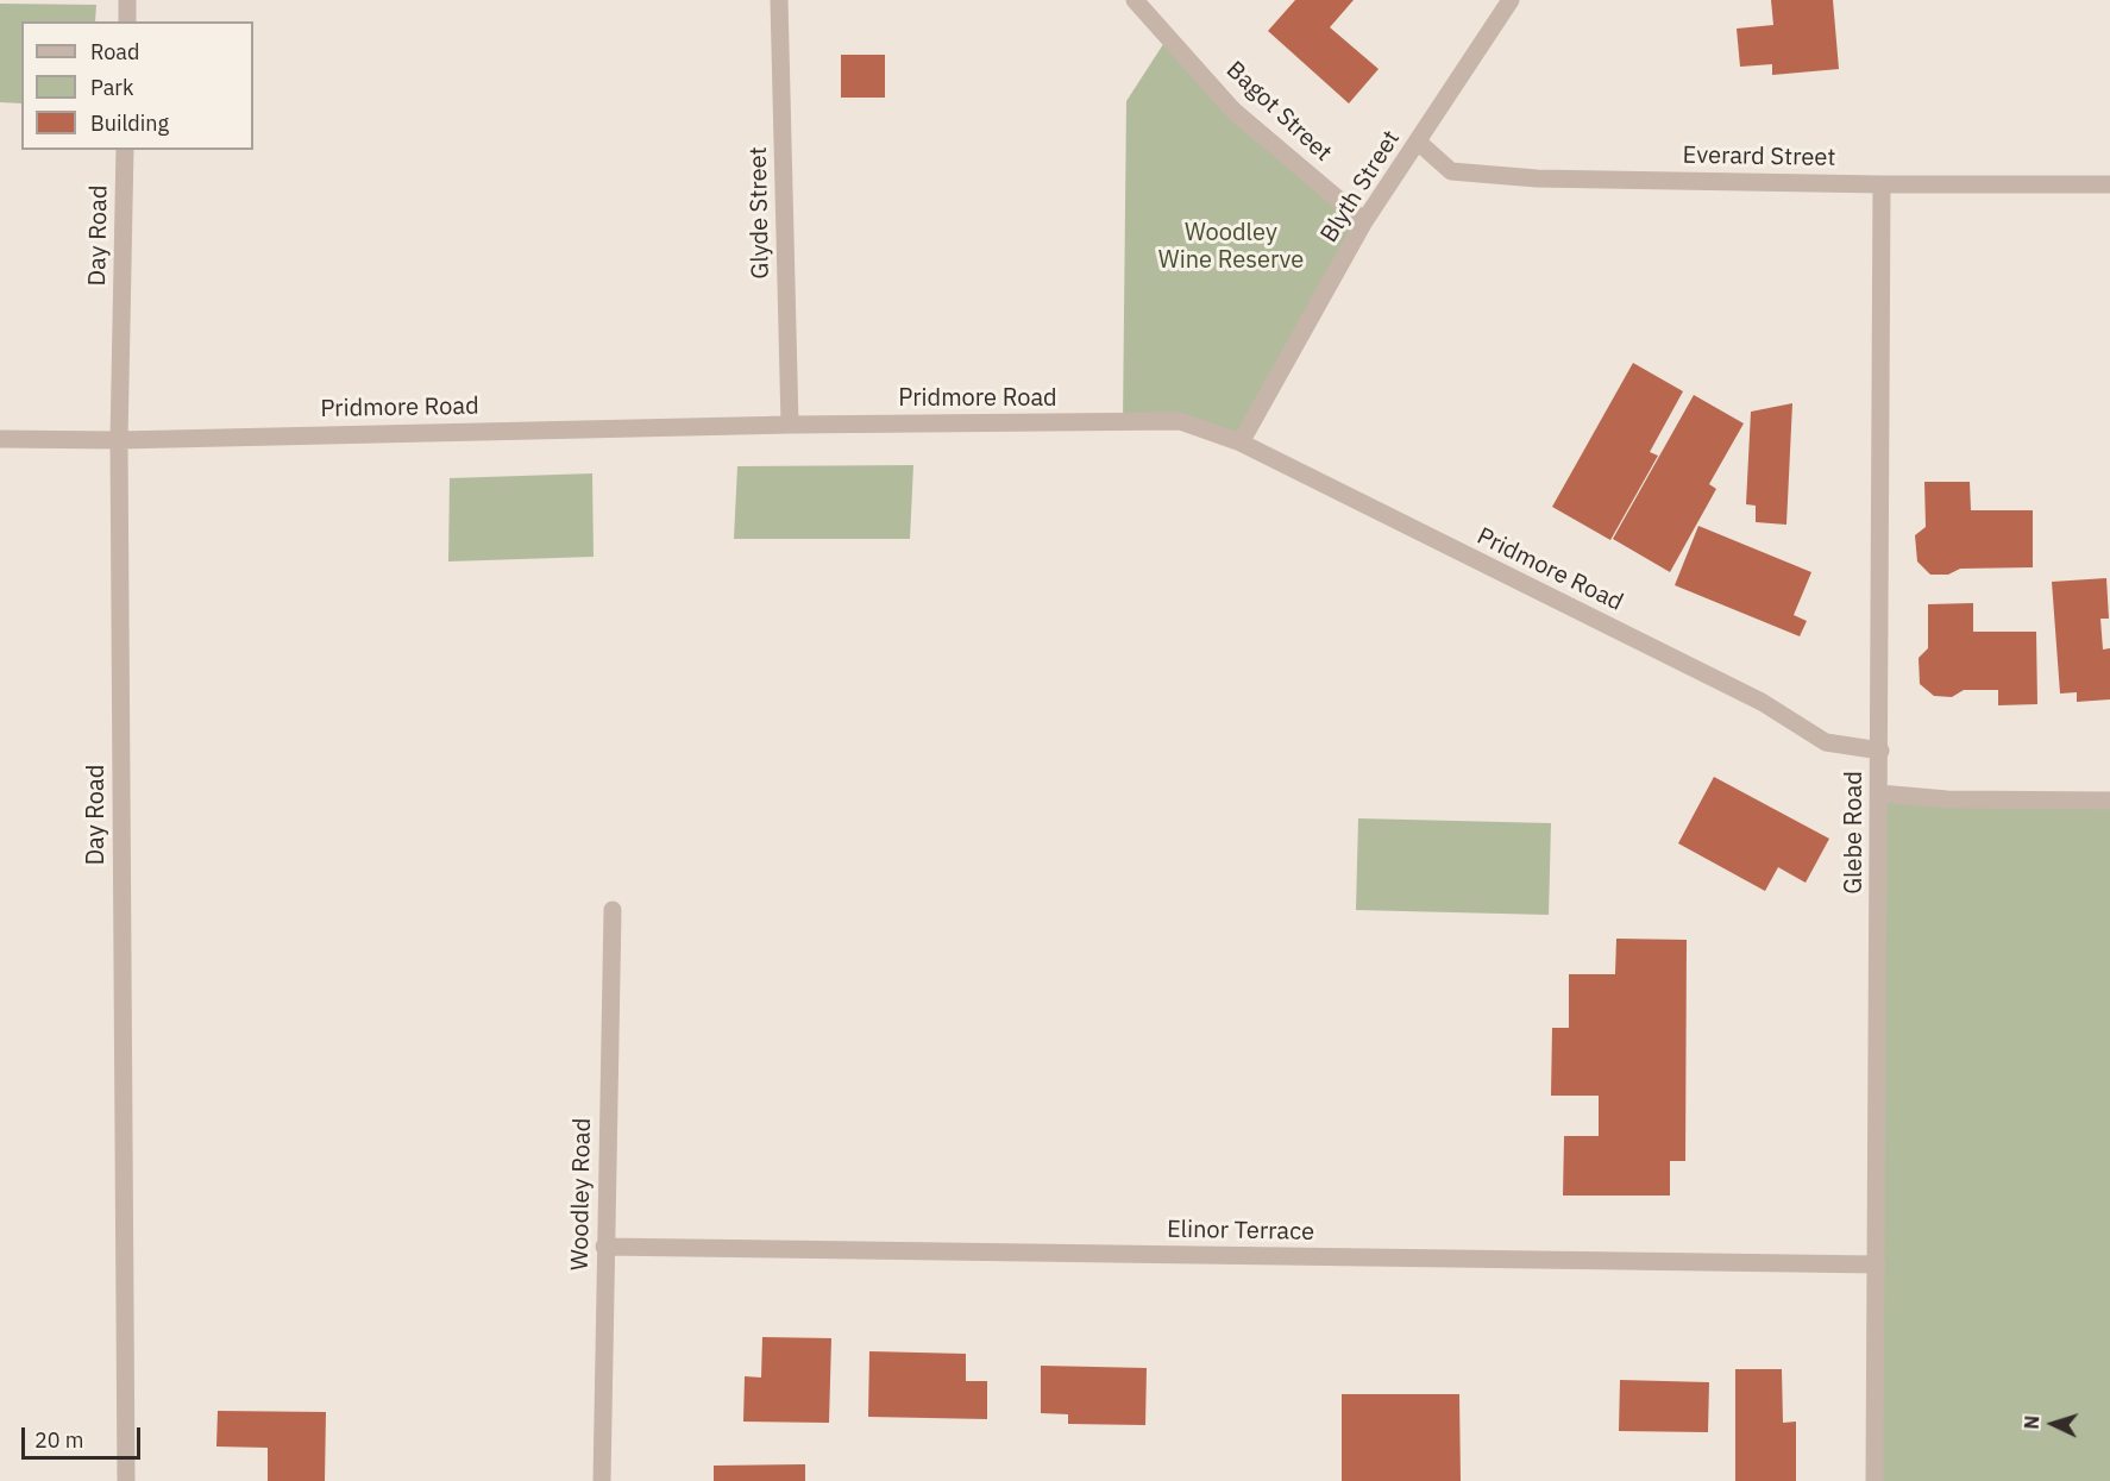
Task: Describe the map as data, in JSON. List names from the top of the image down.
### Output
{
  "streets": {
    "street": [
      "Bagot Street",
      "Everard Street",
      "Blyth Street",
      "Glyde Street",
      "Day Road",
      "Pridmore Road",
      "Glebe Road",
      "Woodley Road",
      "Elinor Terrace"
    ]
  },
  "crossings": [
    ["Bagot Street", "Blyth Street"],
    ["Everard Street", "Blyth Street"],
    ["Everard Street", "Glebe Road"],
    ["Blyth Street", "Pridmore Road"],
    ["Glyde Street", "Pridmore Road"],
    ["Day Road", "Pridmore Road"],
    ["Pridmore Road", "Glebe Road"],
    ["Glebe Road", "Elinor Terrace"],
    ["Woodley Road", "Elinor Terrace"]
  ],
  "parks": ["Woodley Wine Reserve"],
  "legend": ["Road", "Park", "Building"],
  "scale_bar": "20 m",
  "north": "left"
}
